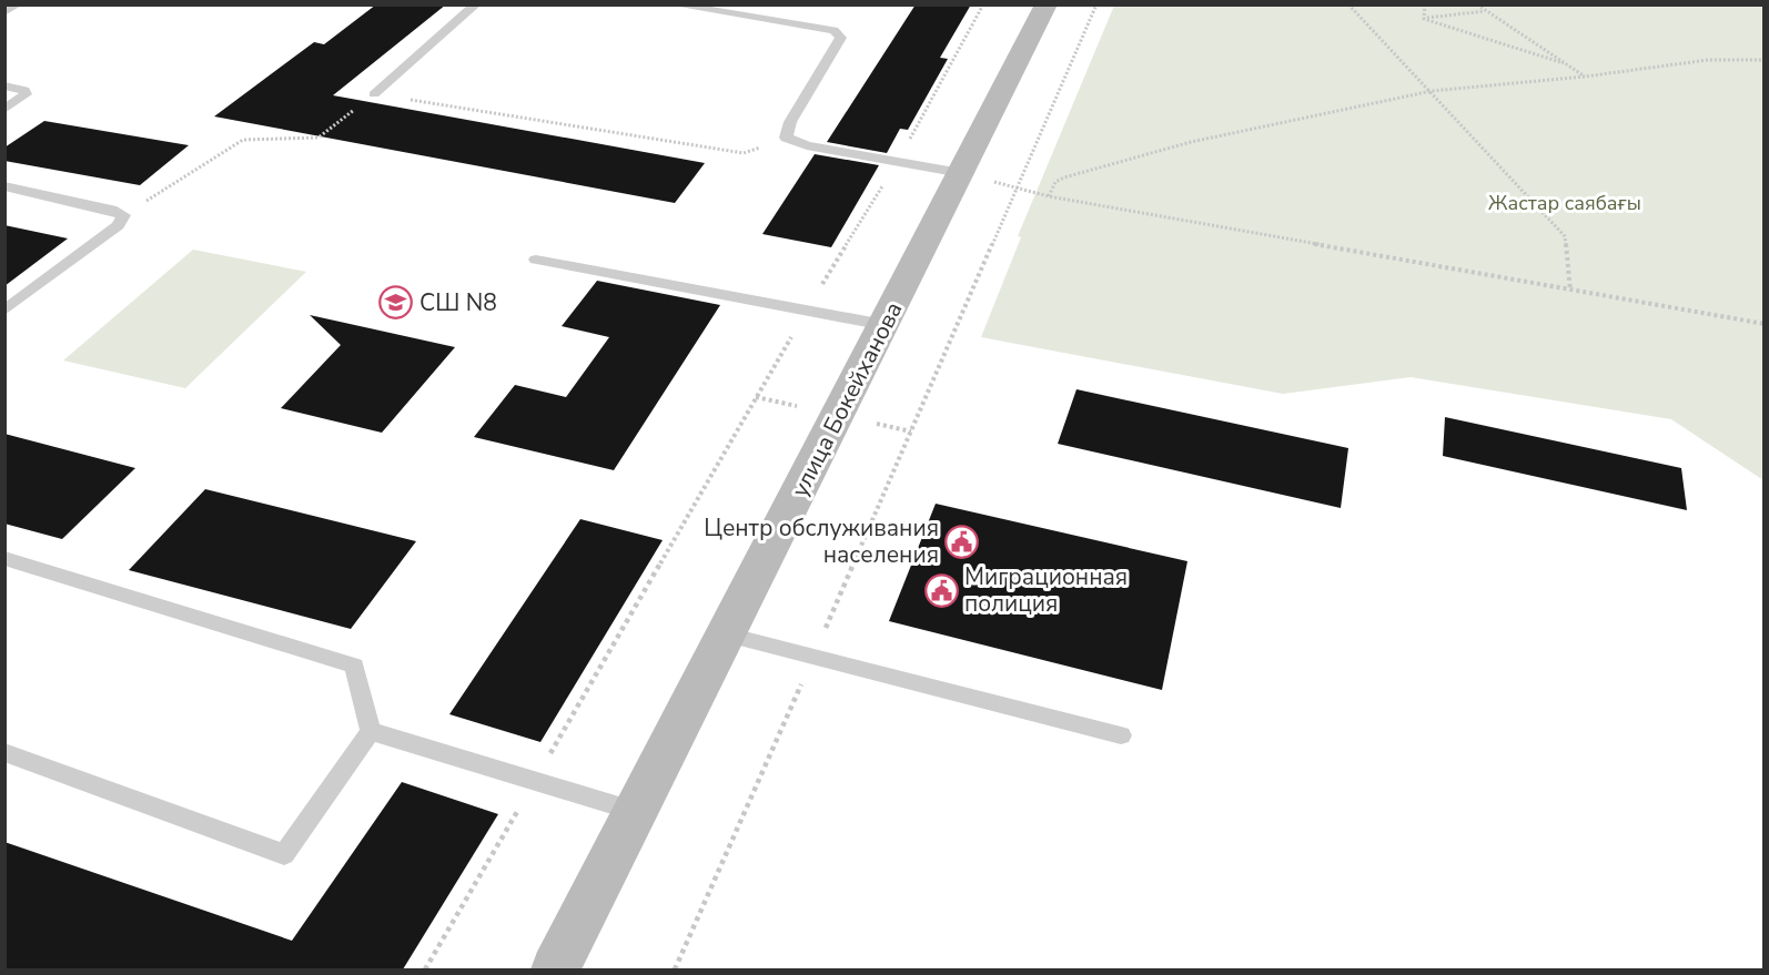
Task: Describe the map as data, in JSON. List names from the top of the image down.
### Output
{
  "streets": {
    "street": ["улица Бокейханова"]
  },
  "parks": ["Жастар саябағы"],
  "places": {
    "school or university": ["СШ N8"],
    "public building": ["Центр обслуживания населения", "Миграционная полиция"]
  }
}
